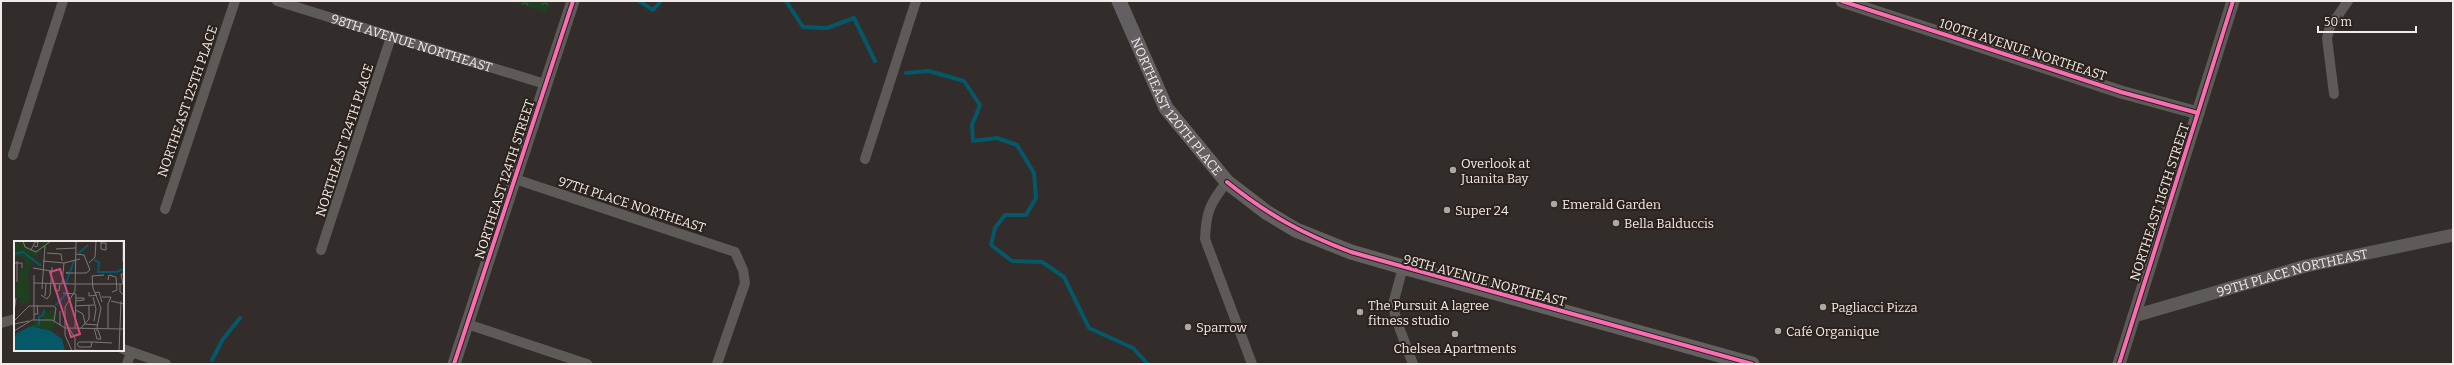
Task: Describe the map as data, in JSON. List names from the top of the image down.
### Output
{
  "streets": {
    "main road": ["98TH AVENUE NORTHEAST", "NORTHEAST 120TH PLACE"],
    "street": [
      "100TH AVENUE NORTHEAST",
      "NORTHEAST 125TH PLACE",
      "NORTHEAST 124TH PLACE",
      "NORTHEAST 124TH STREET",
      "NORTHEAST 116TH STREET",
      "97TH PLACE NORTHEAST",
      "99TH PLACE NORTHEAST"
    ]
  },
  "crossings": [
    ["98TH AVENUE NORTHEAST", "NORTHEAST 120TH PLACE"],
    ["98TH AVENUE NORTHEAST", "NORTHEAST 124TH PLACE"],
    ["98TH AVENUE NORTHEAST", "NORTHEAST 124TH STREET"],
    ["100TH AVENUE NORTHEAST", "NORTHEAST 116TH STREET"],
    ["NORTHEAST 124TH STREET", "97TH PLACE NORTHEAST"],
    ["NORTHEAST 116TH STREET", "99TH PLACE NORTHEAST"]
  ],
  "places": [
    "Overlook at Juanita Bay",
    "Emerald Garden",
    "Super 24",
    "Bella Balduccis",
    "Pagliacci Pizza",
    "The Pursuit A lagree fitness studio",
    "Sparrow",
    "Café Organique",
    "Chelsea Apartments"
  ],
  "scale_bar": "50 m"
}
